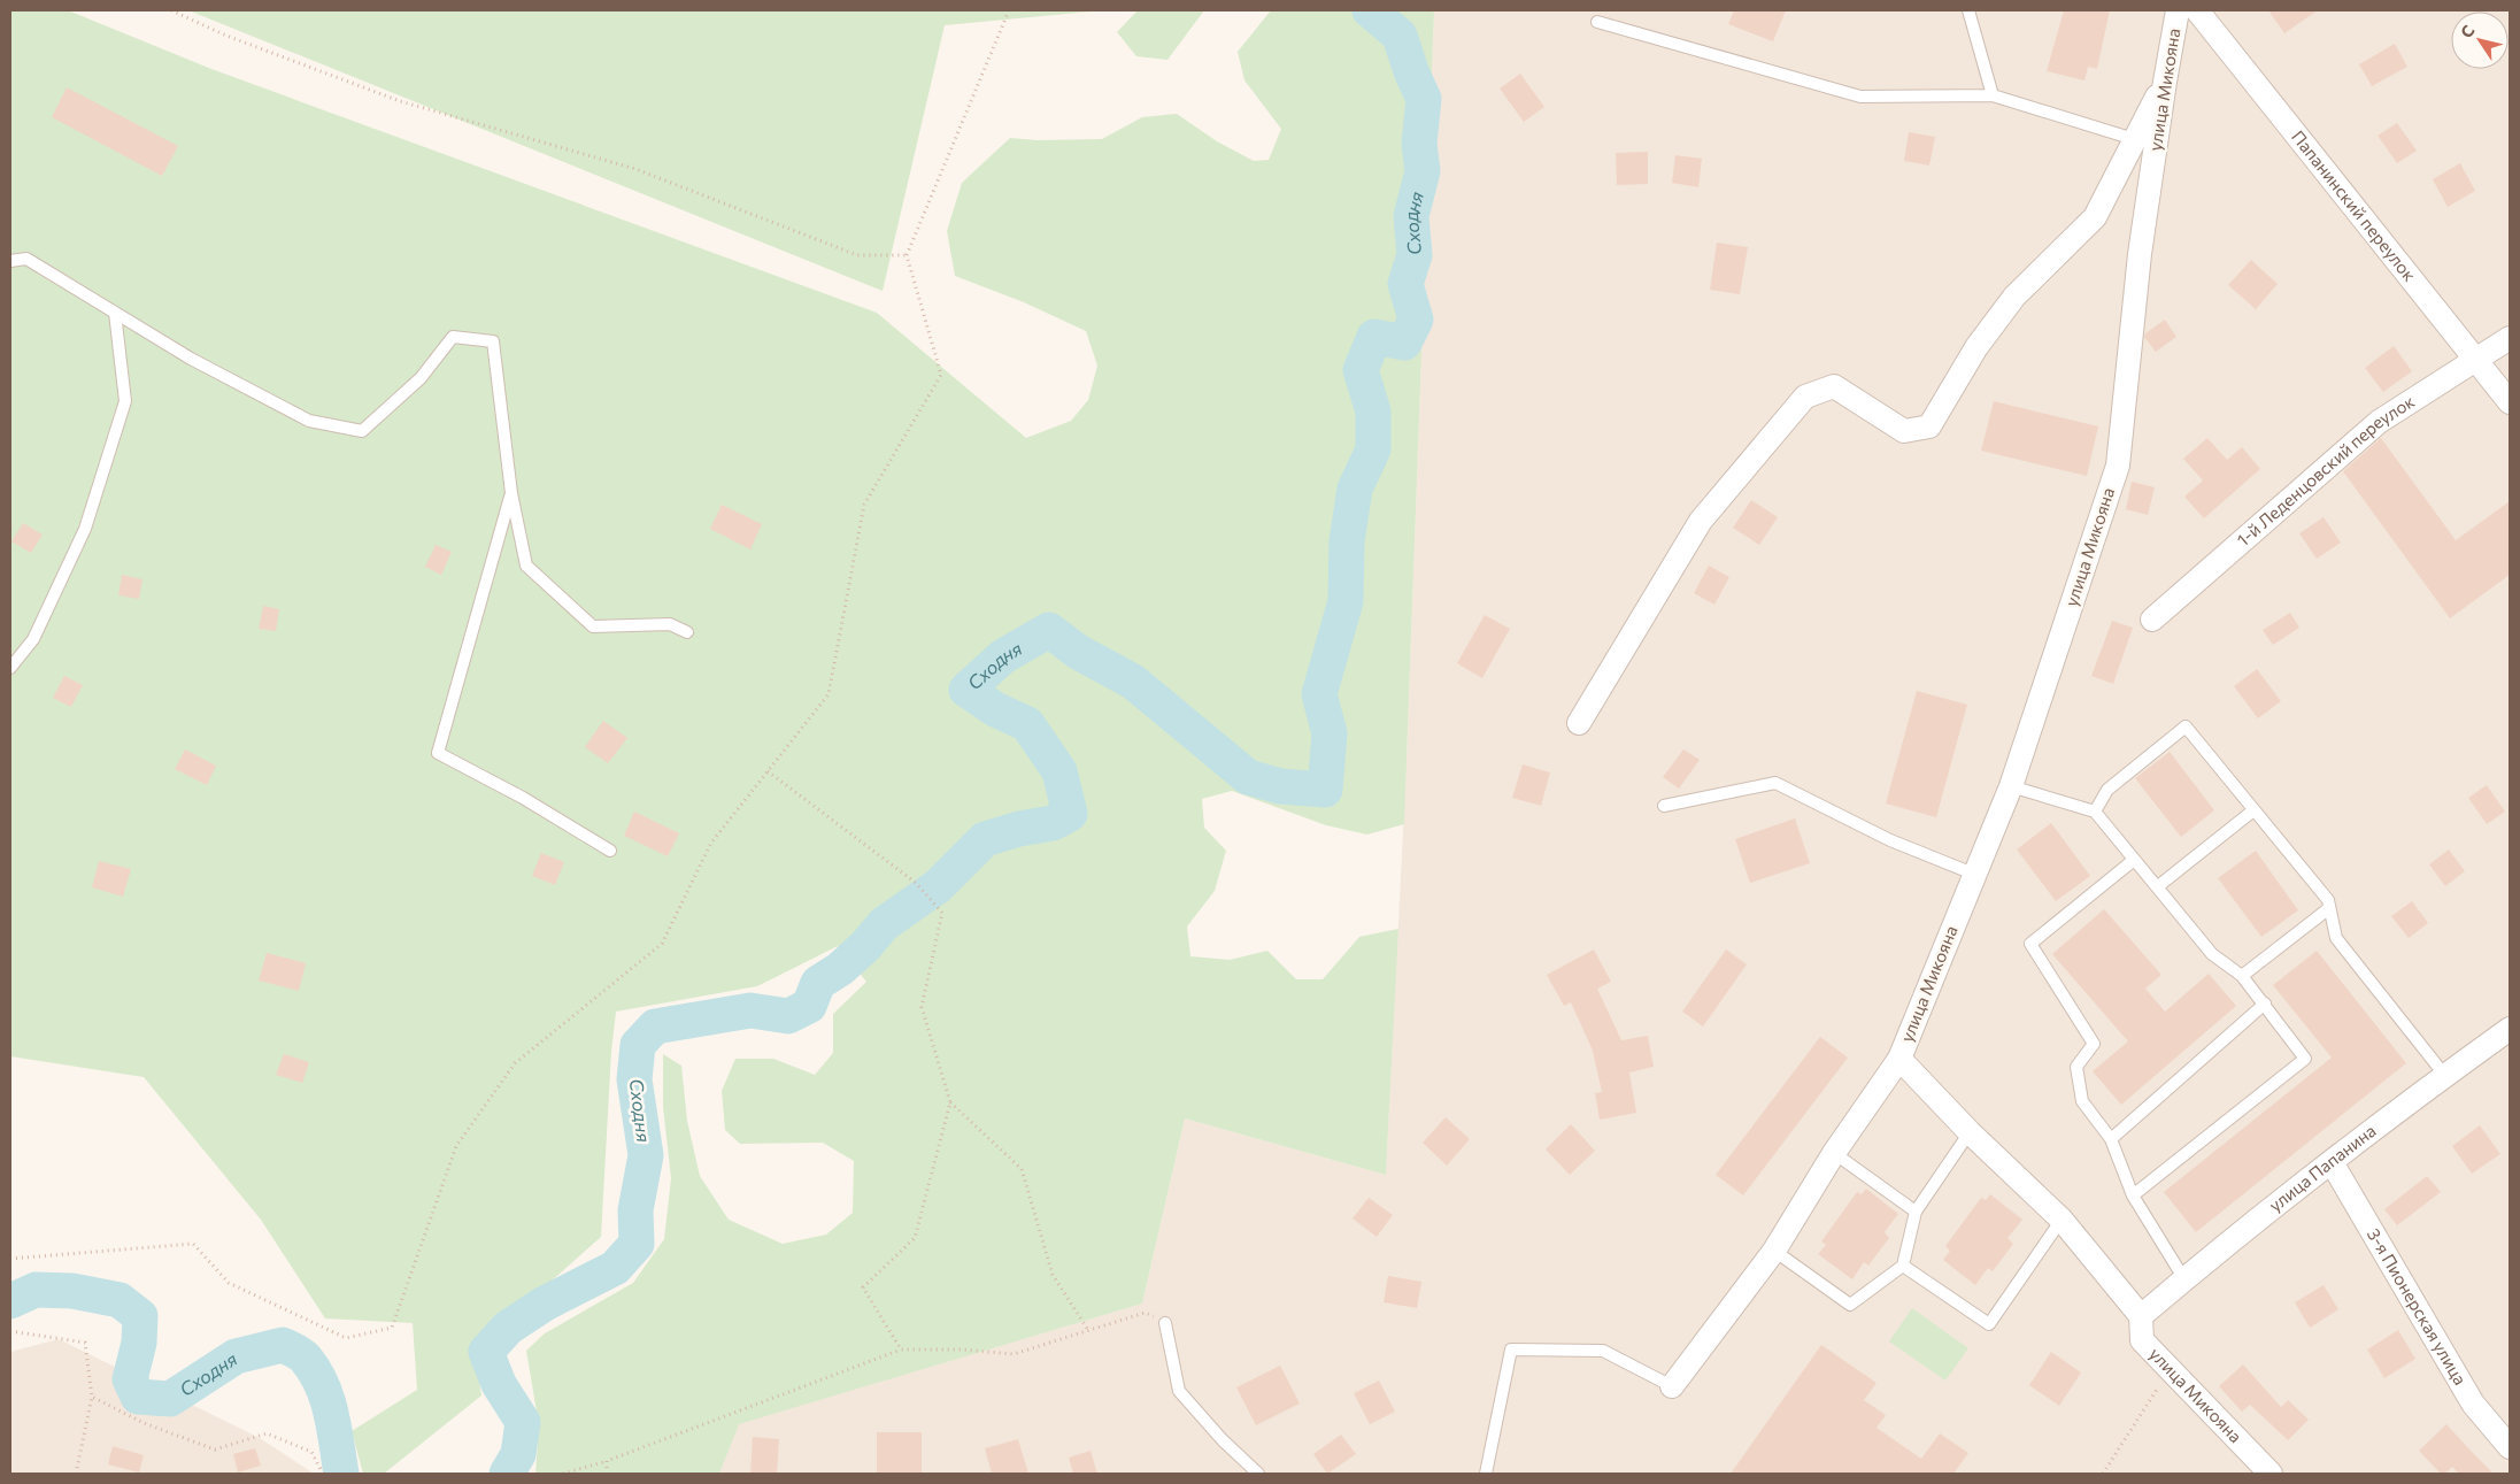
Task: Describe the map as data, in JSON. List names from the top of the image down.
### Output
{
  "streets": {
    "street": [
      "улица Микояна",
      "Папанинский переулок",
      "1-й Леденцовский переулок",
      "улица Папанина",
      "3-я Пионерская улица"
    ]
  },
  "crossings": [
    ["улица Микояна", "улица Папанина"],
    ["Папанинский переулок", "1-й Леденцовский переулок"],
    ["улица Папанина", "3-я Пионерская улица"]
  ],
  "water": ["Сходня"],
  "north": "top left"
}
